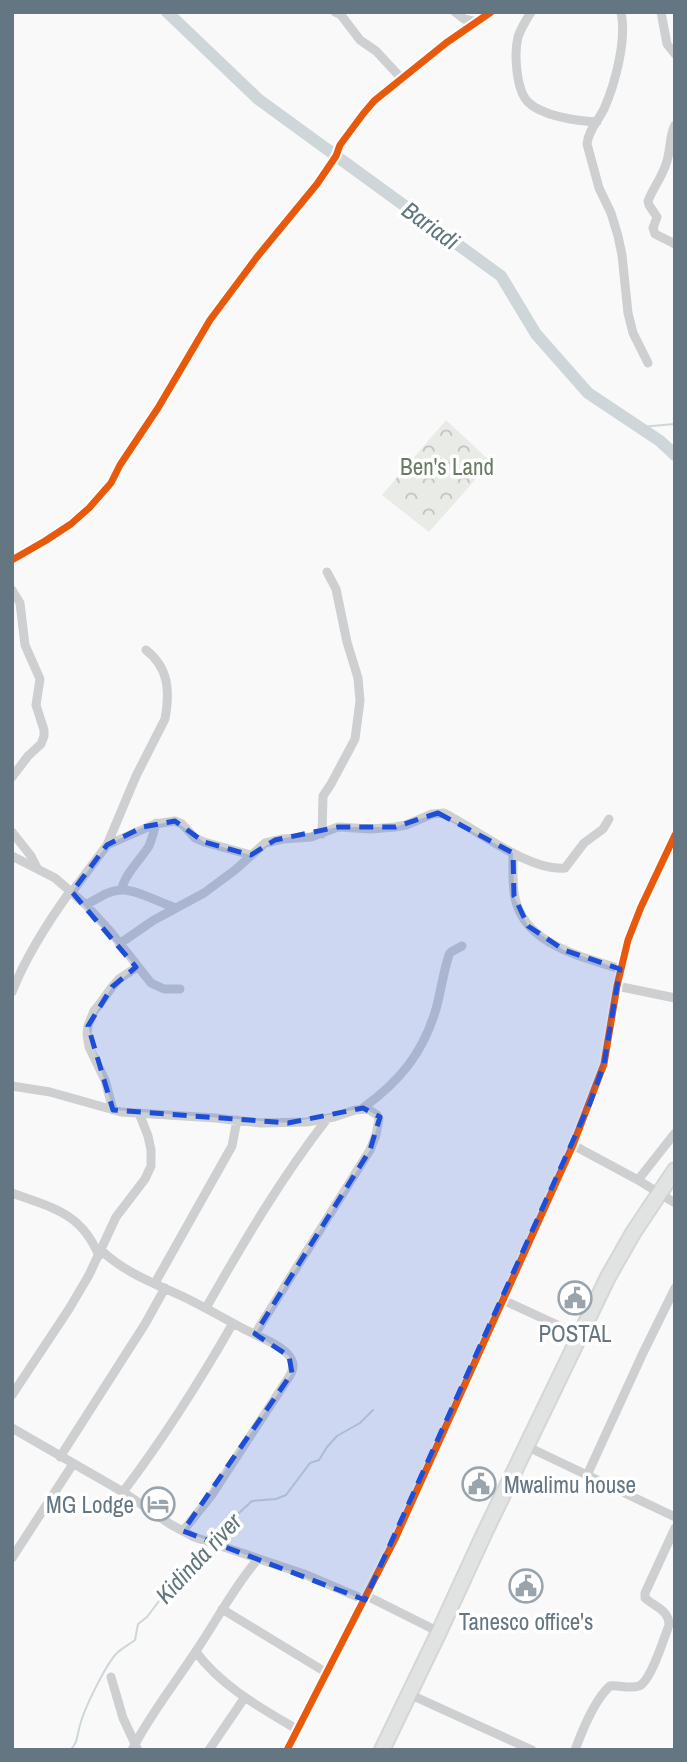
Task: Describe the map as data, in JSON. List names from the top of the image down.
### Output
{
  "water": ["Bariadi", "Kidinda river"],
  "parks": ["Ben's Land"],
  "places": {
    "public building": ["POSTAL", "Mwalimu house", "Tanesco office's"],
    "hotel": ["MG Lodge"]
  }
}
